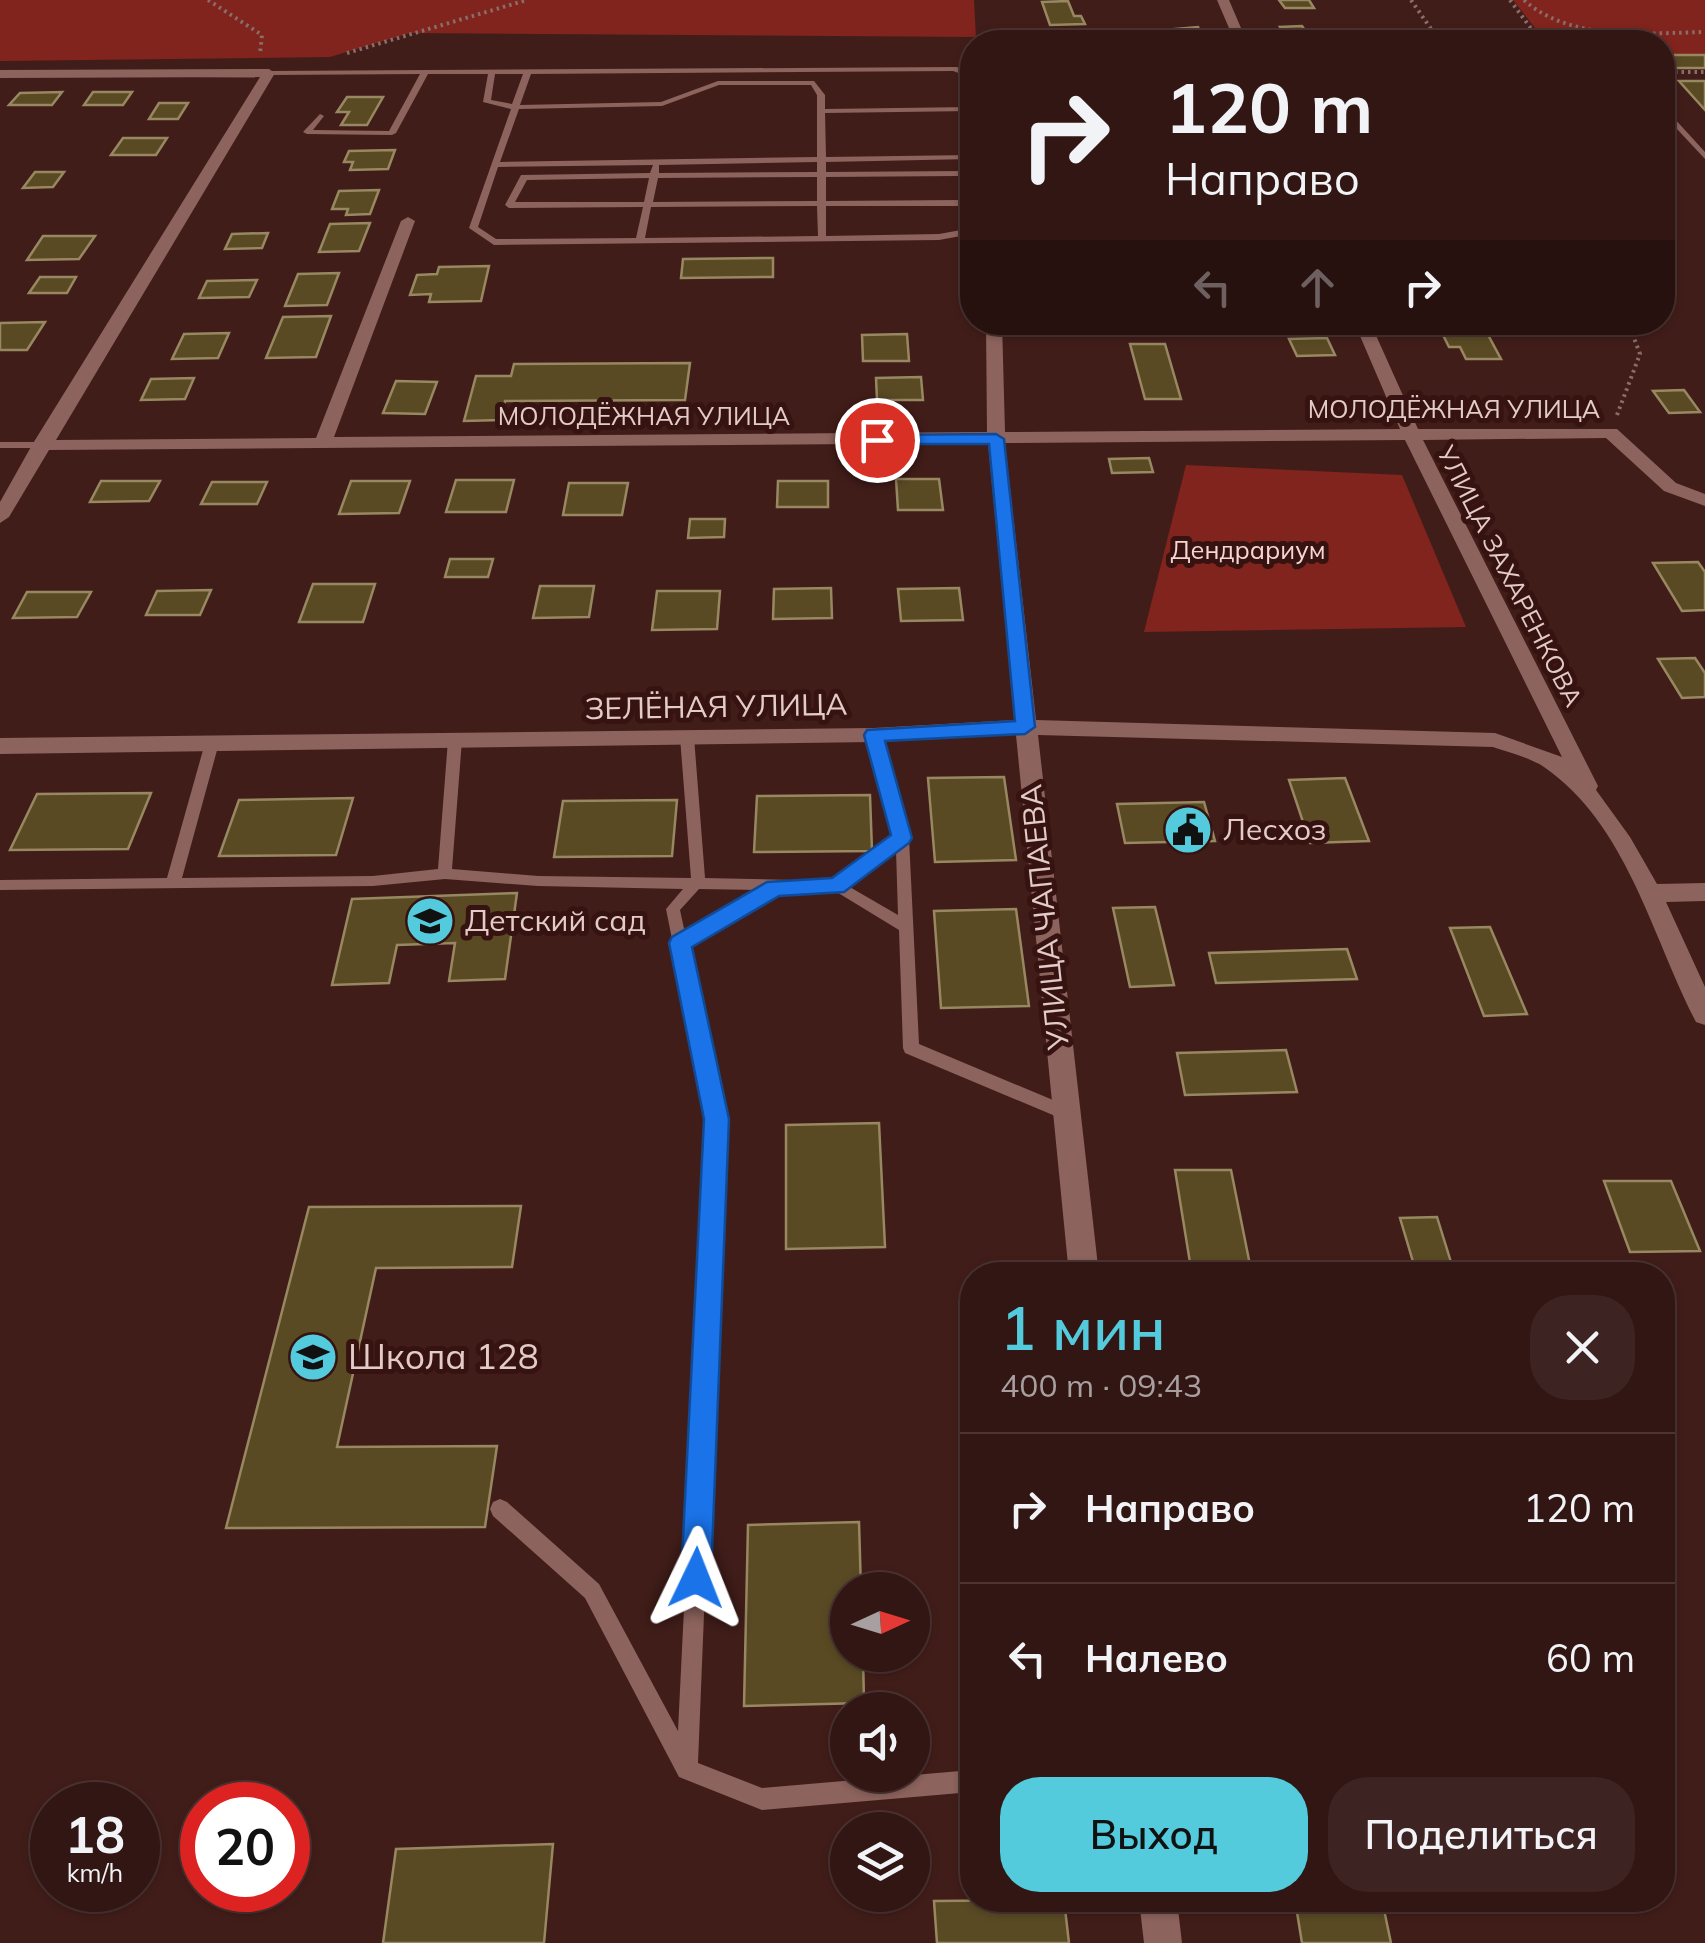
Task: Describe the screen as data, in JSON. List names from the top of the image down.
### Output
{
  "streets": {
    "street": [
      "МОЛОДЁЖНАЯ УЛИЦА",
      "УЛИЦА ЗАХАРЕНКОВА",
      "ЗЕЛЁНАЯ УЛИЦА",
      "УЛИЦА ЧАПАЕВА"
    ]
  },
  "crossings": [
    ["МОЛОДЁЖНАЯ УЛИЦА", "УЛИЦА ЗАХАРЕНКОВА"],
    ["МОЛОДЁЖНАЯ УЛИЦА", "УЛИЦА ЧАПАЕВА"],
    ["УЛИЦА ЗАХАРЕНКОВА", "ЗЕЛЁНАЯ УЛИЦА"],
    ["ЗЕЛЁНАЯ УЛИЦА", "УЛИЦА ЧАПАЕВА"]
  ],
  "parks": ["Дендрариум"],
  "places": {
    "public building": ["Лесхоз"],
    "school or university": ["Детский сад", "Школа 128"]
  },
  "north": "right",
  "page": {
    "turn": ["120 m", "Направо"],
    "heading": ["1 мин", "400 m · 09:43"],
    "list": [
      {
        "name": "Направо",
        "value": "120 m"
      },
      {
        "name": "Налево",
        "value": "60 m"
      }
    ],
    "buttons": ["Выход", "Поделиться"],
    "speed": "18 km/h",
    "limit": "20"
  }
}
